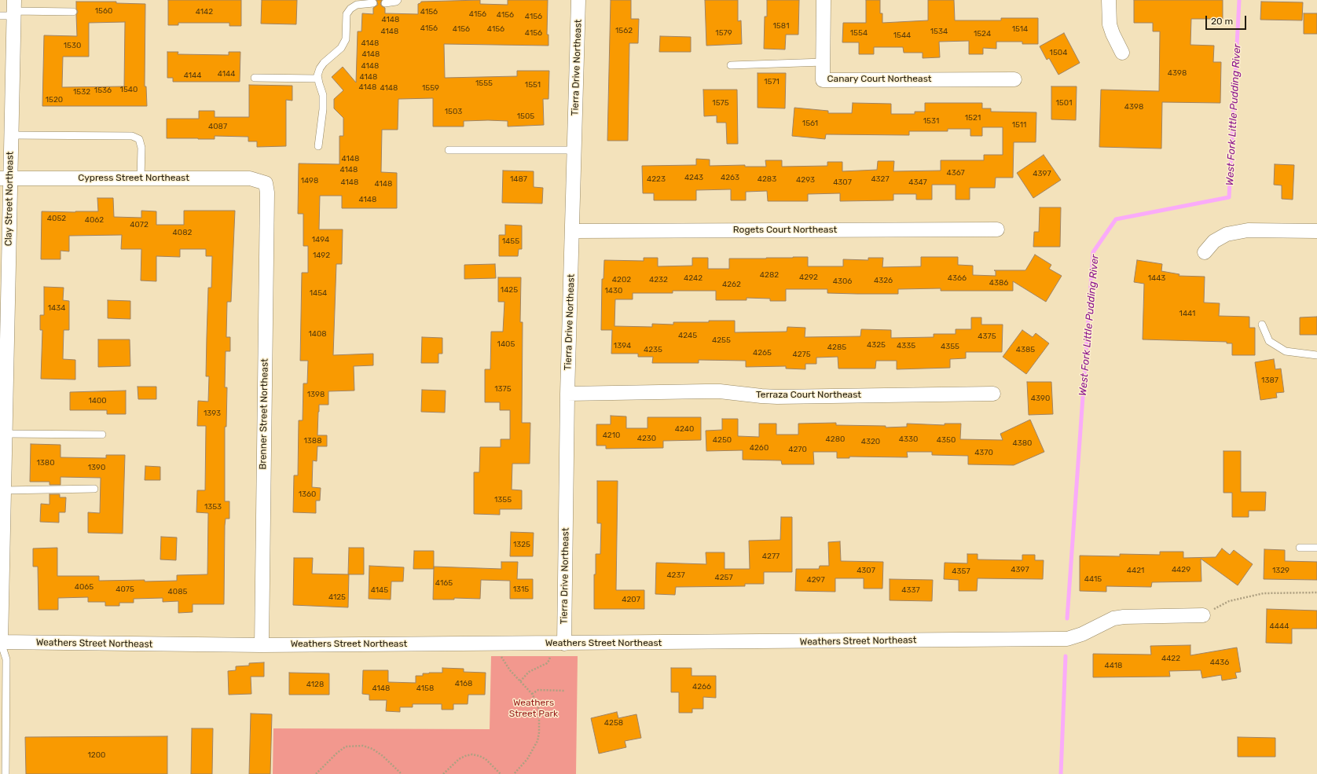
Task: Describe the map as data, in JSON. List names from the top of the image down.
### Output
{
  "streets": {
    "street": [
      "Tierra Drive Northeast",
      "Canary Court Northeast",
      "Cypress Street Northeast",
      "Clay Street Northeast",
      "Rogets Court Northeast",
      "Terraza Court Northeast",
      "Brenner Street Northeast",
      "Weathers Street Northeast"
    ]
  },
  "crossings": [
    ["Tierra Drive Northeast", "Rogets Court Northeast"],
    ["Tierra Drive Northeast", "Terraza Court Northeast"],
    ["Tierra Drive Northeast", "Weathers Street Northeast"],
    ["Cypress Street Northeast", "Clay Street Northeast"],
    ["Cypress Street Northeast", "Brenner Street Northeast"],
    ["Clay Street Northeast", "Weathers Street Northeast"],
    ["Brenner Street Northeast", "Weathers Street Northeast"]
  ],
  "water": ["West Fork Little Pudding River"],
  "parks": ["Weathers Street Park"],
  "house_numbers": [
    "1560",
    "4142",
    "4156",
    "4156",
    "4156",
    "4156",
    "4148",
    "1581",
    "4156",
    "4156",
    "4156",
    "1514",
    "1562",
    "4148",
    "1534",
    "4156",
    "1579",
    "1554",
    "1524",
    "1544",
    "4148",
    "1530",
    "1504",
    "4148",
    "4148",
    "4398",
    "4144",
    "4144",
    "4148",
    "1571",
    "1555",
    "1551",
    "4148",
    "4148",
    "1559",
    "1540",
    "1536",
    "1532",
    "1520",
    "1575",
    "1501",
    "4398",
    "1503",
    "1505",
    "1521",
    "1531",
    "1561",
    "1511",
    "4087",
    "4148",
    "4148",
    "4367",
    "4397",
    "4243",
    "4263",
    "1487",
    "4223",
    "4283",
    "4327",
    "4293",
    "1498",
    "4148",
    "4307",
    "4347",
    "4148",
    "4148",
    "4052",
    "4062",
    "4072",
    "4082",
    "1494",
    "1455",
    "1492",
    "4282",
    "4292",
    "4242",
    "4366",
    "1443",
    "4202",
    "4232",
    "4326",
    "4306",
    "4386",
    "4262",
    "1425",
    "1430",
    "1454",
    "1434",
    "1441",
    "1408",
    "4245",
    "4375",
    "4255",
    "1405",
    "4325",
    "1394",
    "4335",
    "4355",
    "4285",
    "4235",
    "4385",
    "4265",
    "4275",
    "1387",
    "1375",
    "1398",
    "4390",
    "1400",
    "1393",
    "4240",
    "4210",
    "4230",
    "4280",
    "4330",
    "4250",
    "4350",
    "1388",
    "4320",
    "4380",
    "4260",
    "4270",
    "4370",
    "1380",
    "1390",
    "1360",
    "1355",
    "1353",
    "1325",
    "4277",
    "4397",
    "4429",
    "4307",
    "4421",
    "1329",
    "4357",
    "4237",
    "4257",
    "4415",
    "4297",
    "4165",
    "4065",
    "4075",
    "1315",
    "4145",
    "4337",
    "4085",
    "4125",
    "4207",
    "4444",
    "4422",
    "4436",
    "4418",
    "4168",
    "4128",
    "4266",
    "4148",
    "4158",
    "4258",
    "1200"
  ],
  "scale_bar": "20 m"
}
